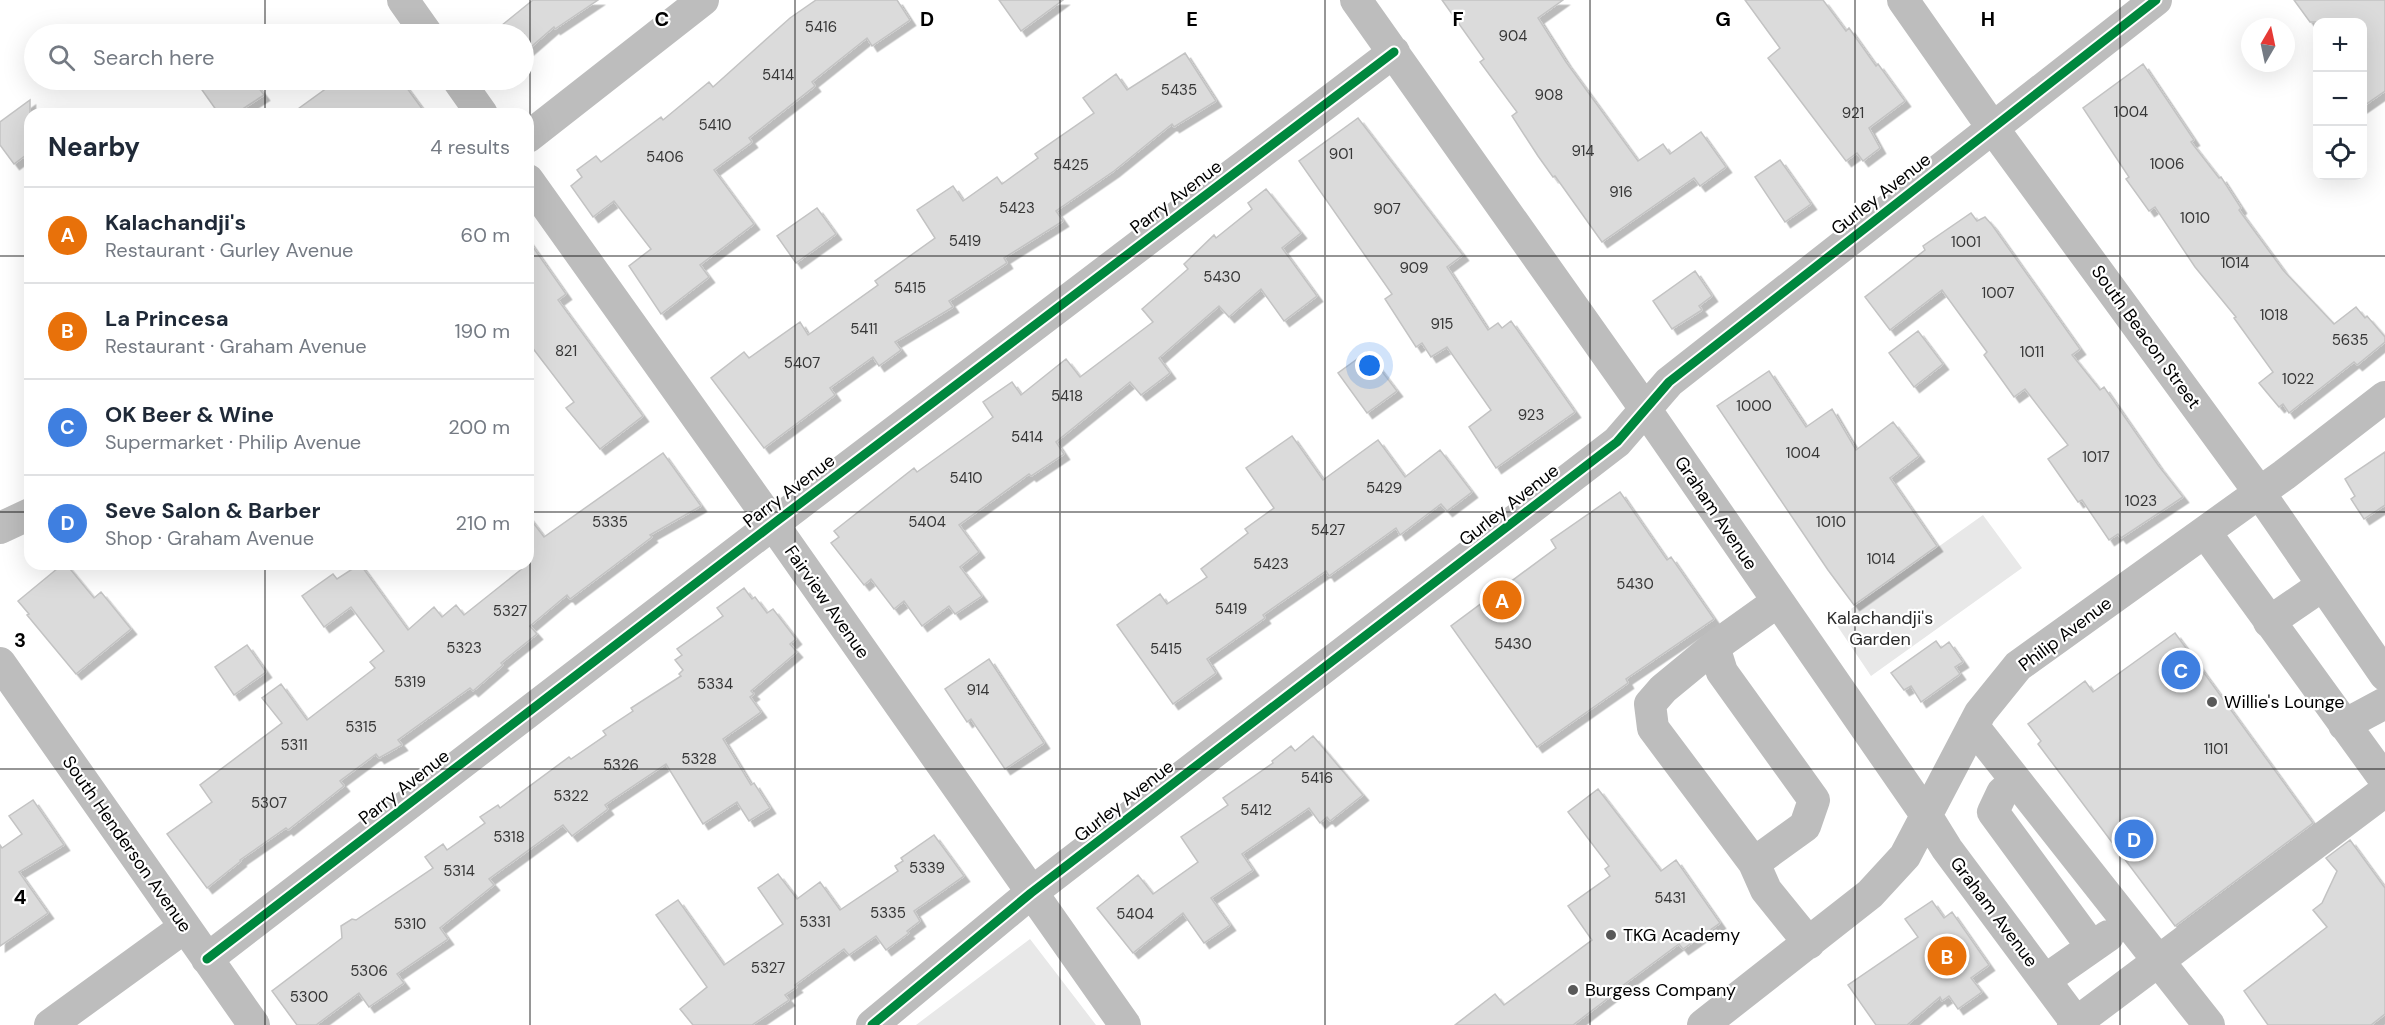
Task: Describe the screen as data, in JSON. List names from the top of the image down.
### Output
{
  "streets": {
    "street": [
      "Gurley Avenue",
      "Parry Avenue",
      "South Beacon Street",
      "Graham Avenue",
      "Fairview Avenue",
      "Philip Avenue",
      "South Henderson Avenue"
    ]
  },
  "crossings": [
    ["Gurley Avenue", "South Beacon Street"],
    ["Gurley Avenue", "Graham Avenue"],
    ["Gurley Avenue", "Fairview Avenue"],
    ["Parry Avenue", "Graham Avenue"],
    ["Parry Avenue", "Fairview Avenue"],
    ["Parry Avenue", "South Henderson Avenue"],
    ["South Beacon Street", "Philip Avenue"],
    ["Graham Avenue", "Philip Avenue"]
  ],
  "parks": ["Kalachandji's Garden"],
  "places": ["Willie's Lounge", "TKG Academy", "Burgess Company"],
  "house_numbers": [
    "5416",
    "904",
    "5414",
    "5435",
    "908",
    "1004",
    "921",
    "5410",
    "914",
    "901",
    "5406",
    "1006",
    "5425",
    "916",
    "5423",
    "907",
    "1010",
    "5419",
    "1001",
    "1014",
    "909",
    "5430",
    "5415",
    "1007",
    "1018",
    "915",
    "5411",
    "5635",
    "821",
    "1011",
    "5407",
    "1022",
    "5418",
    "1000",
    "923",
    "5414",
    "1004",
    "1017",
    "5410",
    "5429",
    "1023",
    "5335",
    "5404",
    "1010",
    "5427",
    "1014",
    "5423",
    "5430",
    "5419",
    "5327",
    "5430",
    "5323",
    "5415",
    "5319",
    "5334",
    "914",
    "5315",
    "5311",
    "1101",
    "5328",
    "5326",
    "5416",
    "5322",
    "5307",
    "5412",
    "5318",
    "5339",
    "5314",
    "5431",
    "5335",
    "5404",
    "5331",
    "5310",
    "5327",
    "5306",
    "5300"
  ],
  "north": "top",
  "page": {
    "map_buttons": ["+", "−"],
    "search": "Search here",
    "heading": ["Nearby", "4 results"],
    "list": [
      {
        "mark": "A",
        "name": "Kalachandji's",
        "note": "Restaurant · Gurley Avenue",
        "value": "60 m"
      },
      {
        "mark": "B",
        "name": "La Princesa",
        "note": "Restaurant · Graham Avenue",
        "value": "190 m"
      },
      {
        "mark": "C",
        "name": "OK Beer & Wine",
        "note": "Supermarket · Philip Avenue",
        "value": "200 m"
      },
      {
        "mark": "D",
        "name": "Seve Salon & Barber",
        "note": "Shop · Graham Avenue",
        "value": "210 m"
      }
    ],
    "pins": [
      "A",
      "C",
      "D",
      "B"
    ]
  },
  "grid": {
    "columns": [
      "C",
      "D",
      "E",
      "F",
      "G",
      "H"
    ],
    "rows": ["3", "4"]
  }
}
